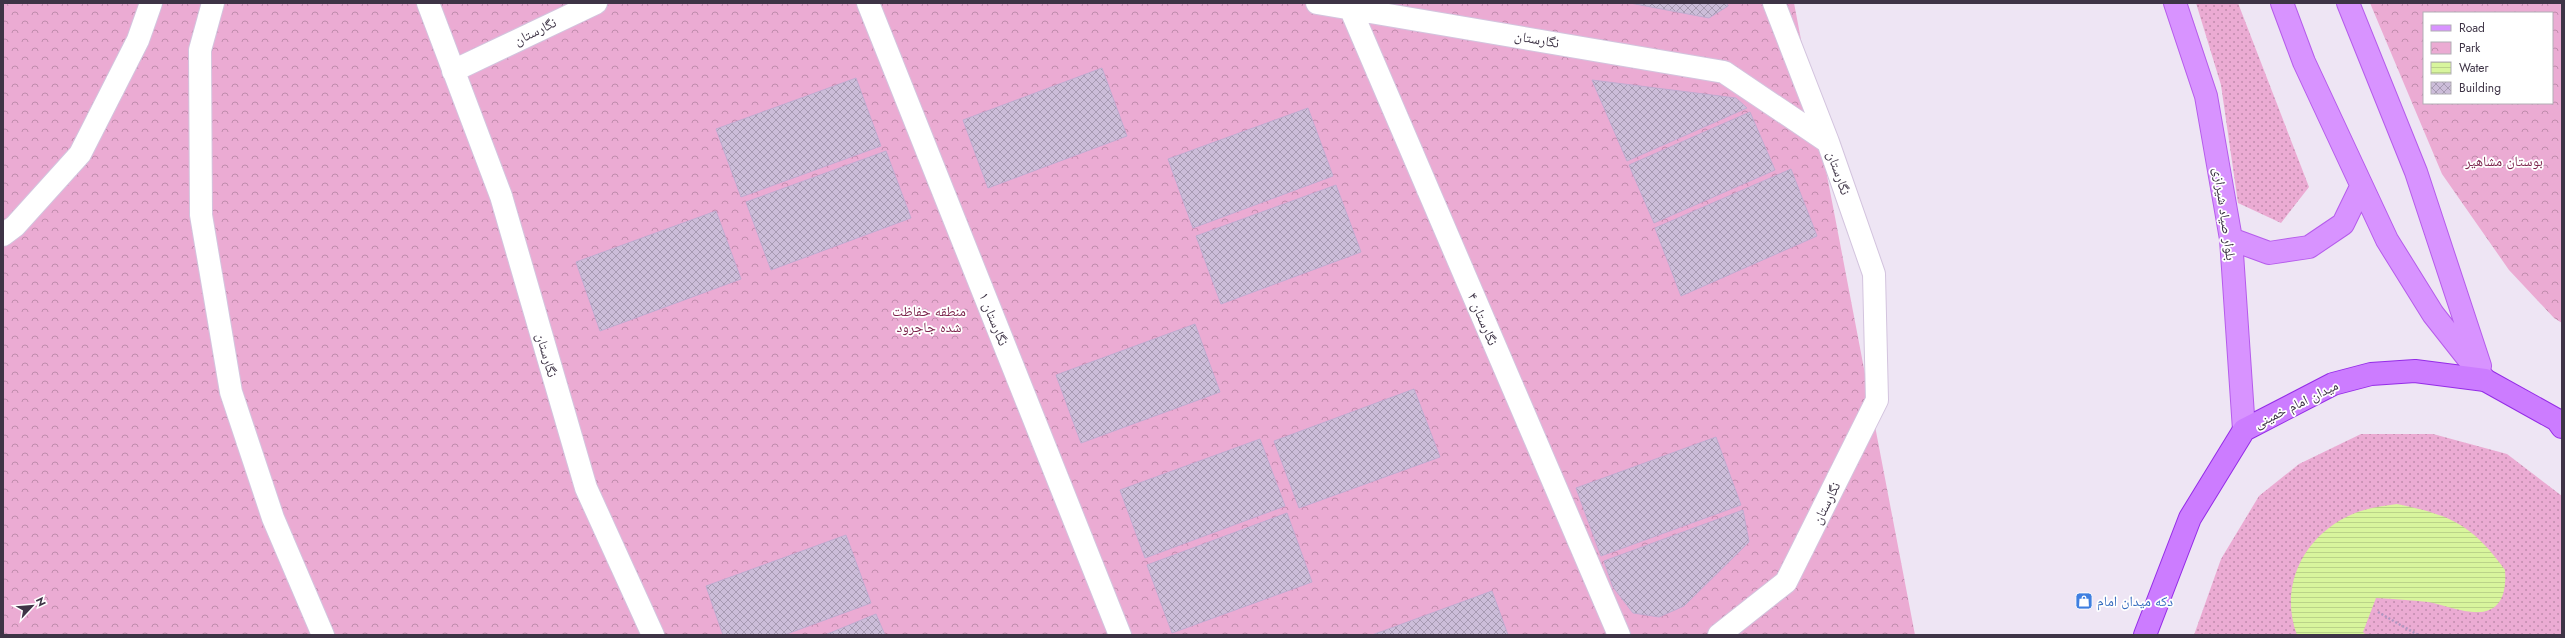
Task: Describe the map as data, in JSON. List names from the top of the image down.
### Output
{
  "streets": {
    "highway": ["میدان امام خمینی"],
    "main road": ["بلوار صیاد شیرازی"],
    "street": ["نگارستان", "نگارستان ۱", "نگارستان ۴"]
  },
  "crossings": [
    ["نگارستان", "نگارستان ۴"],
    ["بلوار صیاد شیرازی", "میدان امام خمینی"]
  ],
  "parks": ["بوستان مشاهیر", "منطقه حفاظت شده جاجرود"],
  "places": {
    "shop": ["دکه میدان امام"]
  },
  "legend": [
    "Road",
    "Park",
    "Water",
    "Building"
  ],
  "north": "top right"
}
